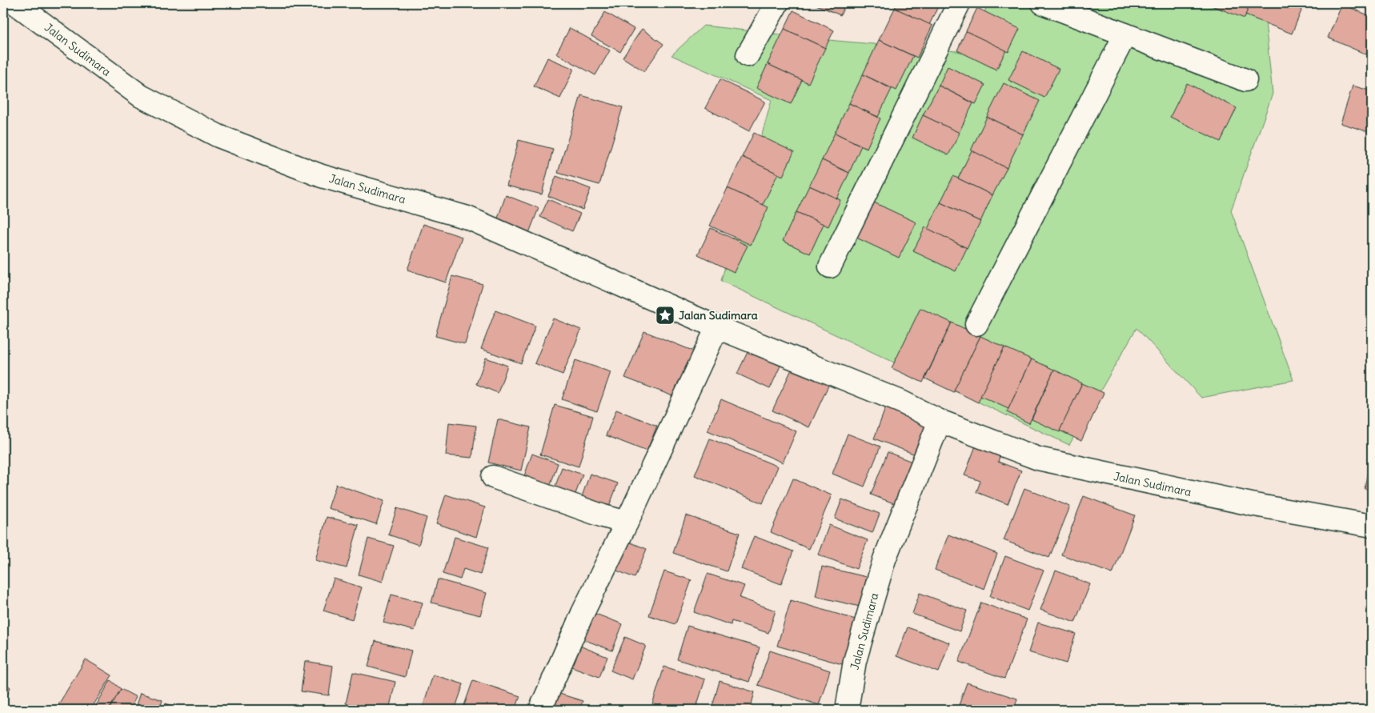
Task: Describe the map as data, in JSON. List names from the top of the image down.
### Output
{
  "streets": {
    "street": ["Jalan Sudimara"]
  },
  "places": {
    "place": ["Jalan Sudimara"]
  }
}
